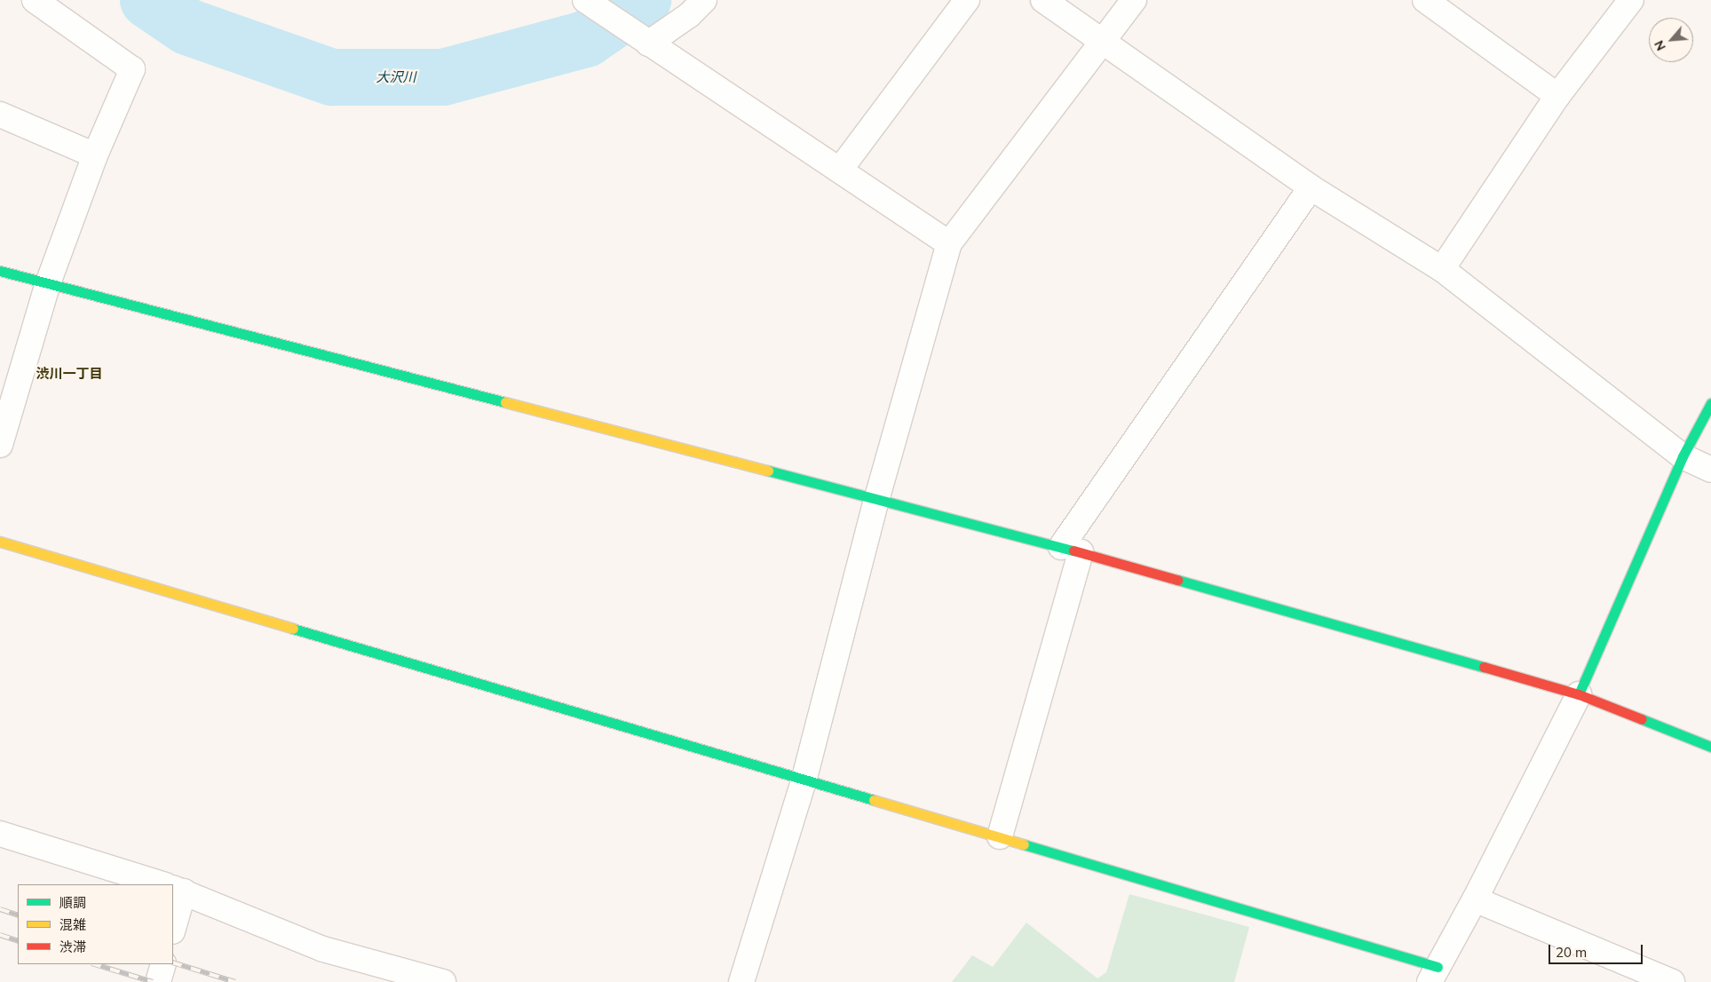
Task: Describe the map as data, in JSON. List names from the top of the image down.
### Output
{
  "districts": ["渋川一丁目"],
  "water": ["大沢川"],
  "legend": ["順調", "混雑", "渋滞"],
  "scale_bar": "20 m",
  "north": "bottom left"
}
